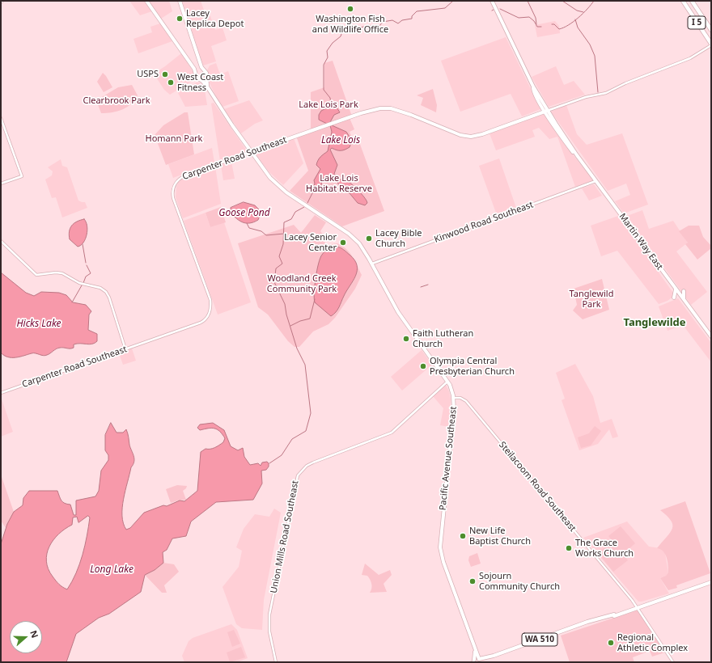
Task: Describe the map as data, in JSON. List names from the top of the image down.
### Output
{
  "streets": {
    "highway": ["I 5"],
    "main road": [
      "Carpenter Road Southeast",
      "Martin Way East",
      "Pacific Avenue Southeast",
      "WA 510"
    ],
    "street": ["Kinwood Road Southeast", "Steilacoom Road Southeast", "Union Mills Road Southeast"]
  },
  "crossings": [
    ["Carpenter Road Southeast", "Martin Way East"],
    ["Carpenter Road Southeast", "Pacific Avenue Southeast"],
    ["Kinwood Road Southeast", "Martin Way East"],
    ["Kinwood Road Southeast", "Pacific Avenue Southeast"],
    ["Pacific Avenue Southeast", "Steilacoom Road Southeast"],
    ["Pacific Avenue Southeast", "Union Mills Road Southeast"],
    ["Pacific Avenue Southeast", "WA 510"],
    ["Steilacoom Road Southeast", "WA 510"]
  ],
  "districts": ["Tanglewilde"],
  "water": [
    "Lake Lois",
    "Goose Pond",
    "Hicks Lake",
    "Long Lake"
  ],
  "parks": [
    "Clearbrook Park",
    "Lake Lois Park",
    "Homann Park",
    "Lake Lois Habitat Reserve",
    "Woodland Creek Community Park",
    "Tanglewild Park"
  ],
  "places": [
    "Washington Fish and Wildlife Office",
    "Lacey Replica Depot",
    "USPS",
    "West Coast Fitness",
    "Lacey Bible Church",
    "Lacey Senior Center",
    "Faith Lutheran Church",
    "Olympia Central Presbyterian Church",
    "New Life Baptist Church",
    "The Grace Works Church",
    "Sojourn Community Church",
    "Regional Athletic Complex"
  ],
  "north": "right"
}
